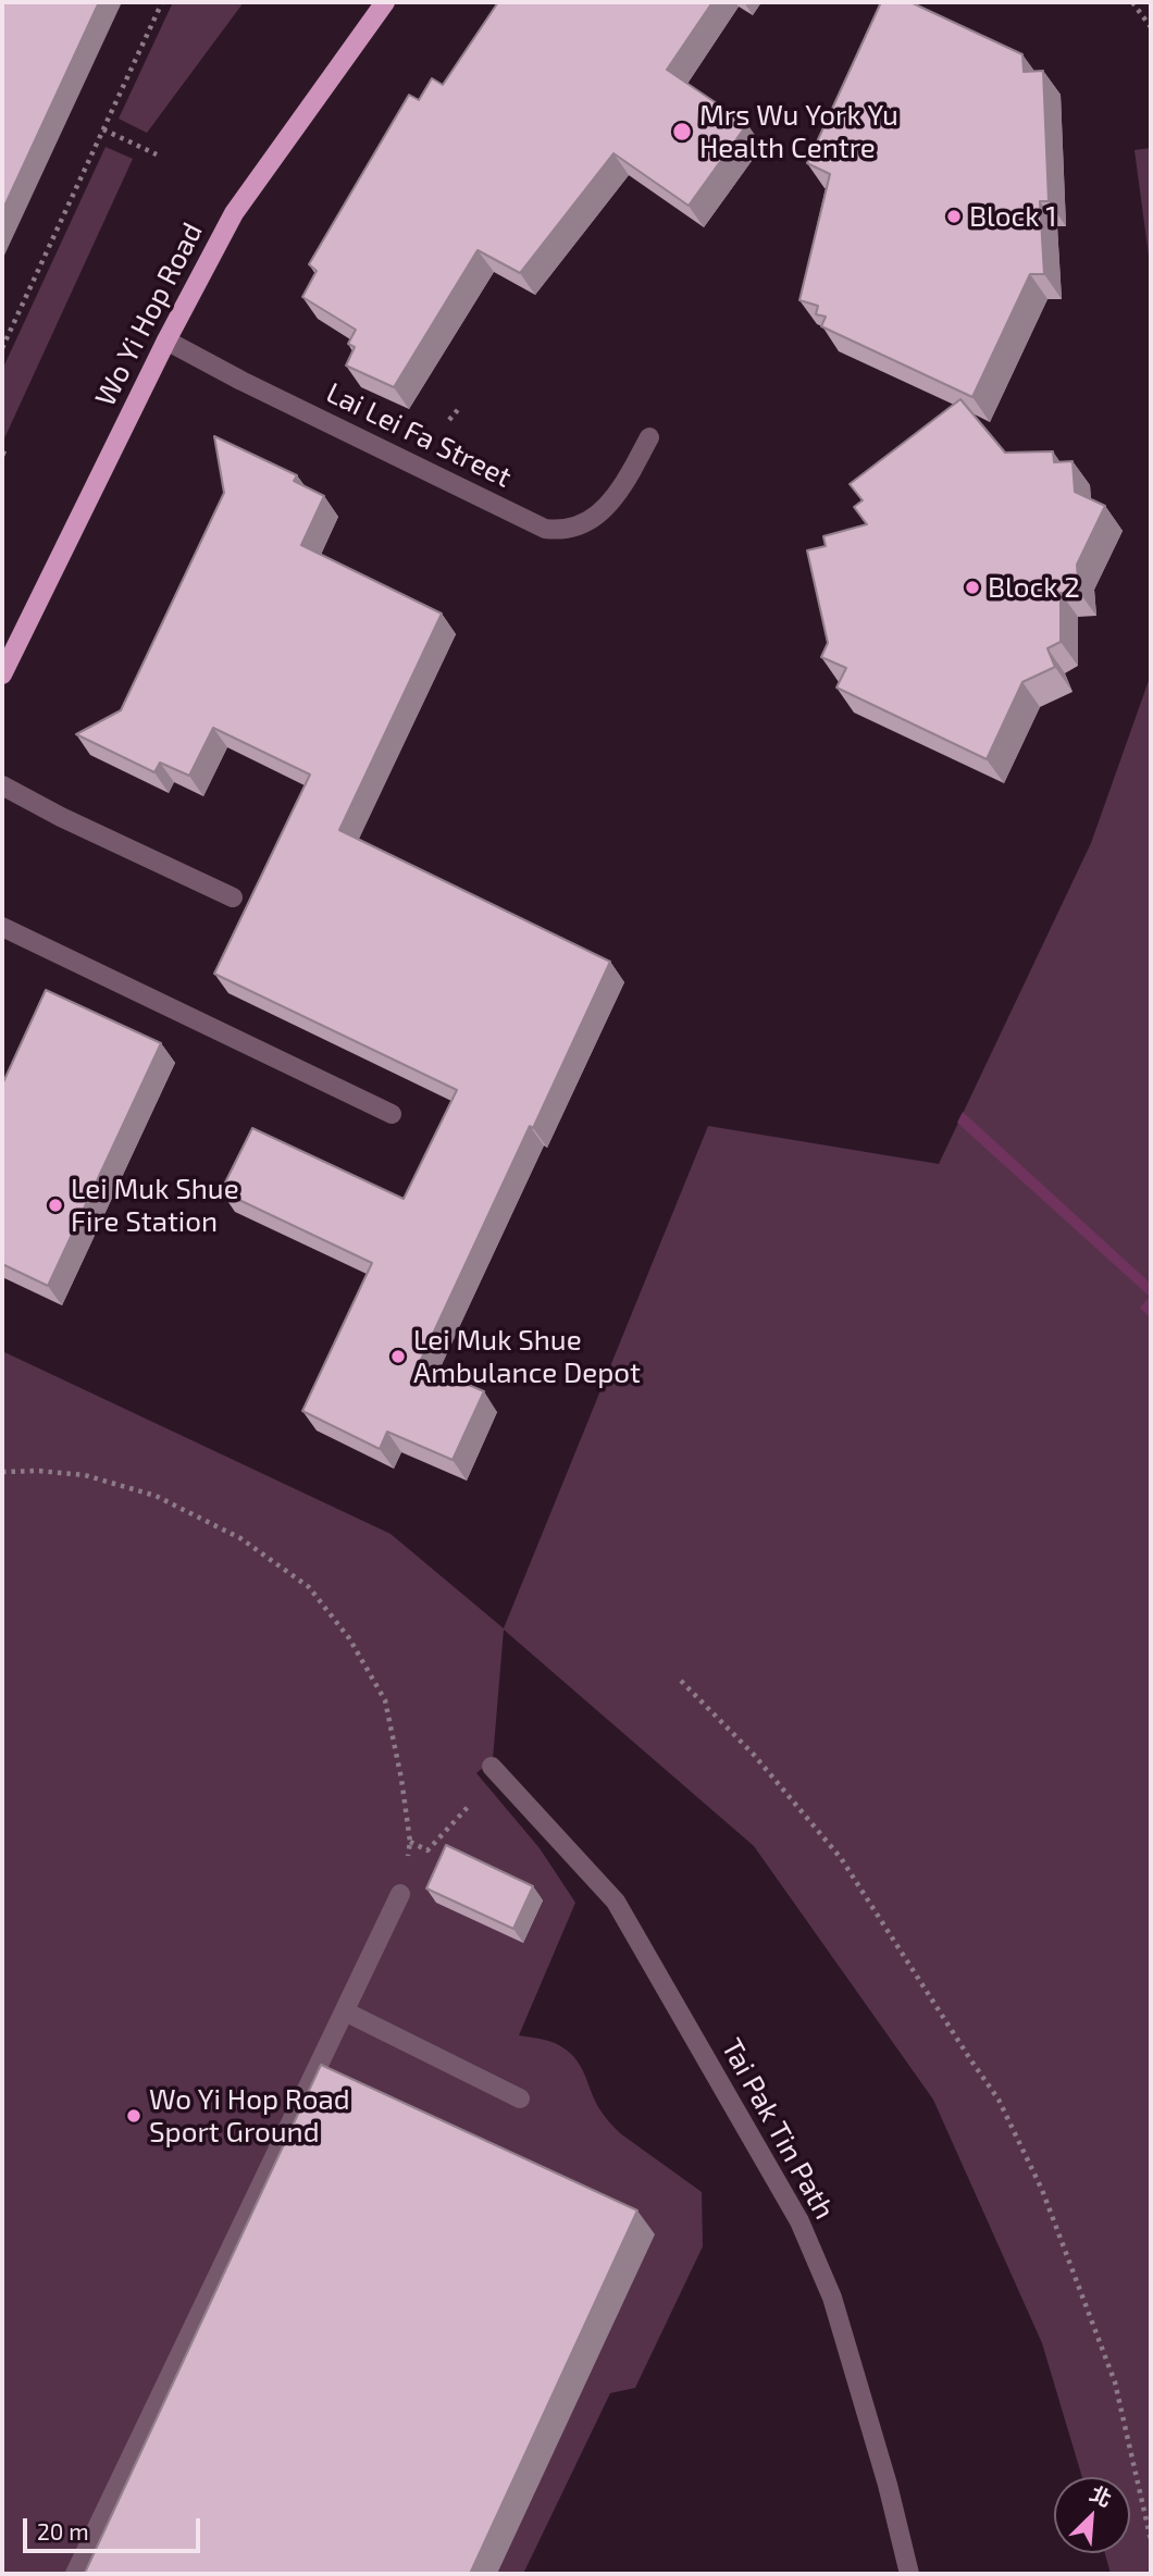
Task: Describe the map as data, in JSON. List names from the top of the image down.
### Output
{
  "streets": {
    "main road": ["Wo Yi Hop Road"],
    "street": ["Lai Lei Fa Street", "Tai Pak Tin Path"]
  },
  "crossings": [
    ["Wo Yi Hop Road", "Lai Lei Fa Street"]
  ],
  "places": [
    "Mrs Wu York Yu Health Centre",
    "Block 1",
    "Block 2",
    "Lei Muk Shue Fire Station",
    "Lei Muk Shue Ambulance Depot",
    "Wo Yi Hop Road Sport Ground"
  ],
  "scale_bar": "20 m",
  "north": "top right"
}
